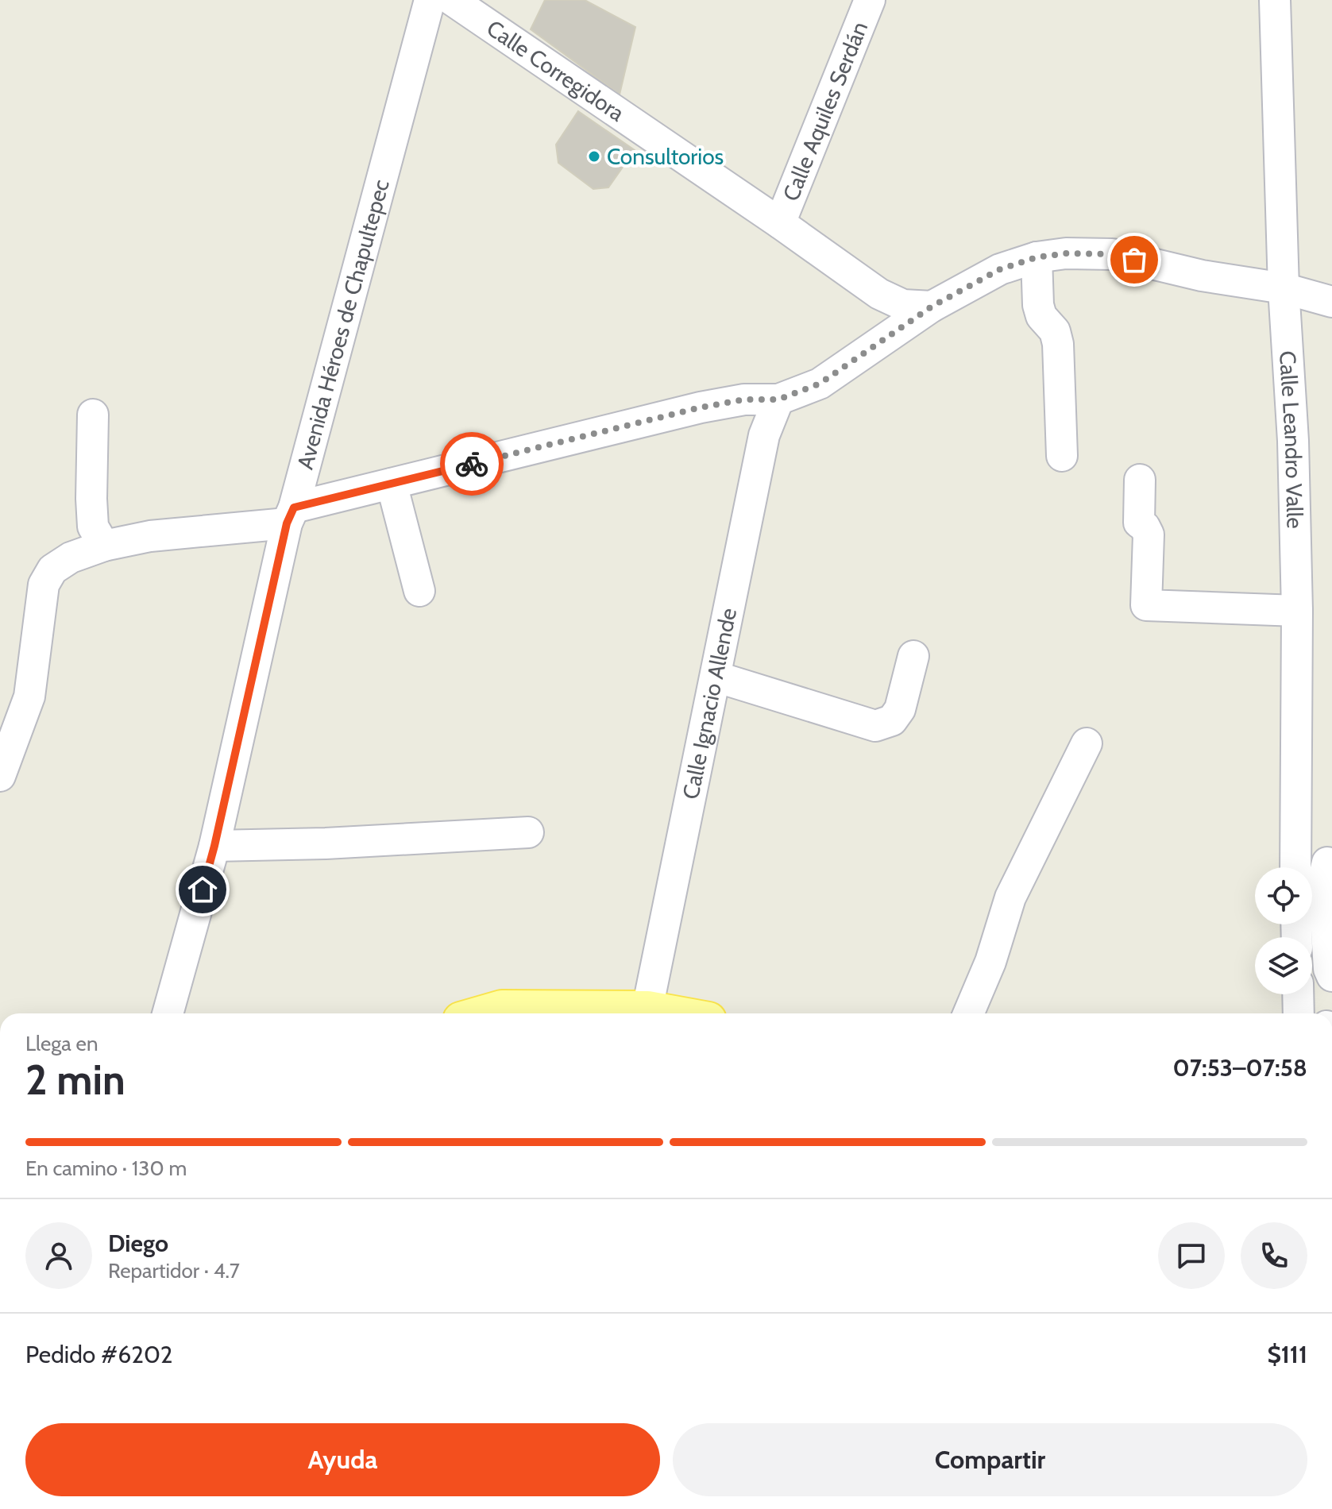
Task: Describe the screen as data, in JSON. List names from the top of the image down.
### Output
{
  "streets": {
    "street": [
      "Calle Corregidora",
      "Calle Aquiles Serdán",
      "Avenida Héroes de Chapultepec",
      "Calle Leandro Valle",
      "Calle Ignacio Allende"
    ]
  },
  "crossings": [
    ["Calle Corregidora", "Calle Aquiles Serdán"]
  ],
  "places": ["Consultorios"],
  "page": {
    "heading": ["2 min", "Llega en", "07:53–07:58"],
    "panel": [
      "Diego",
      "Repartidor · 4.7",
      "Pedido #6202",
      "$111"
    ],
    "bar": "En camino · 130 m",
    "buttons": ["Ayuda", "Compartir"]
  }
}
